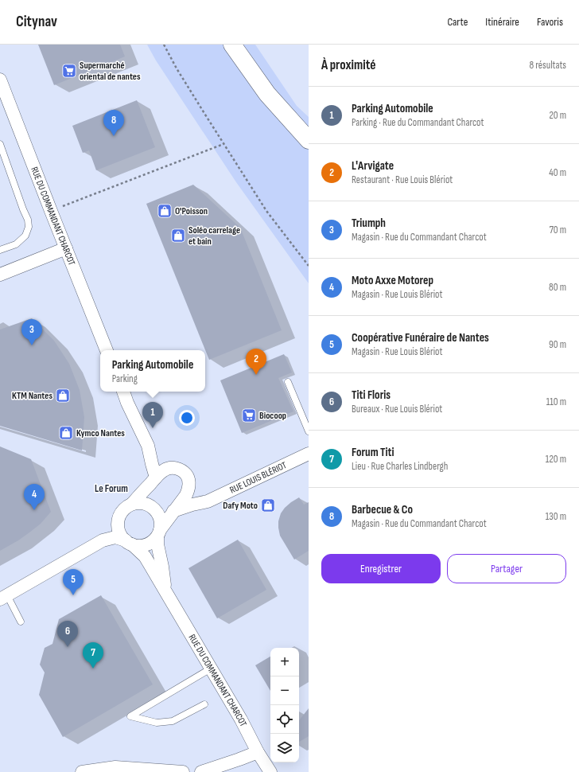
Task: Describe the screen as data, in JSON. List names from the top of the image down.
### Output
{
  "streets": {
    "street": ["RUE DU COMMANDANT CHARCOT", "RUE LOUIS BLÉRIOT"]
  },
  "districts": ["Le Forum"],
  "places": {
    "supermarket": ["Supermarché oriental de nantes", "Biocoop"],
    "shop": [
      "O'Poisson",
      "Soléo carrelage et bain",
      "KTM Nantes",
      "Kymco Nantes",
      "Dafy Moto"
    ]
  },
  "page": {
    "header": "Citynav",
    "nav": ["Carte", "Itinéraire", "Favoris"],
    "heading": ["À proximité", "8 résultats"],
    "list": [
      {
        "mark": "1",
        "name": "Parking Automobile",
        "note": "Parking · Rue du Commandant Charcot",
        "value": "20 m"
      },
      {
        "mark": "2",
        "name": "L'Arvigate",
        "note": "Restaurant · Rue Louis Blériot",
        "value": "40 m"
      },
      {
        "mark": "3",
        "name": "Triumph",
        "note": "Magasin · Rue du Commandant Charcot",
        "value": "70 m"
      },
      {
        "mark": "4",
        "name": "Moto Axxe Motorep",
        "note": "Magasin · Rue Louis Blériot",
        "value": "80 m"
      },
      {
        "mark": "5",
        "name": "Coopérative Funéraire de Nantes",
        "note": "Magasin · Rue Louis Blériot",
        "value": "90 m"
      },
      {
        "mark": "6",
        "name": "Titi Floris",
        "note": "Bureaux · Rue Louis Blériot",
        "value": "110 m"
      },
      {
        "mark": "7",
        "name": "Forum Titi",
        "note": "Lieu · Rue Charles Lindbergh",
        "value": "120 m"
      },
      {
        "mark": "8",
        "name": "Barbecue & Co",
        "note": "Magasin · Rue du Commandant Charcot",
        "value": "130 m"
      }
    ],
    "pins": [
      "8",
      "3",
      "2",
      "1",
      "4",
      "5",
      "6",
      "7"
    ],
    "popup": ["Parking Automobile", "Parking"],
    "buttons": ["Enregistrer", "Partager"],
    "map_buttons": ["+", "−"]
  }
}
